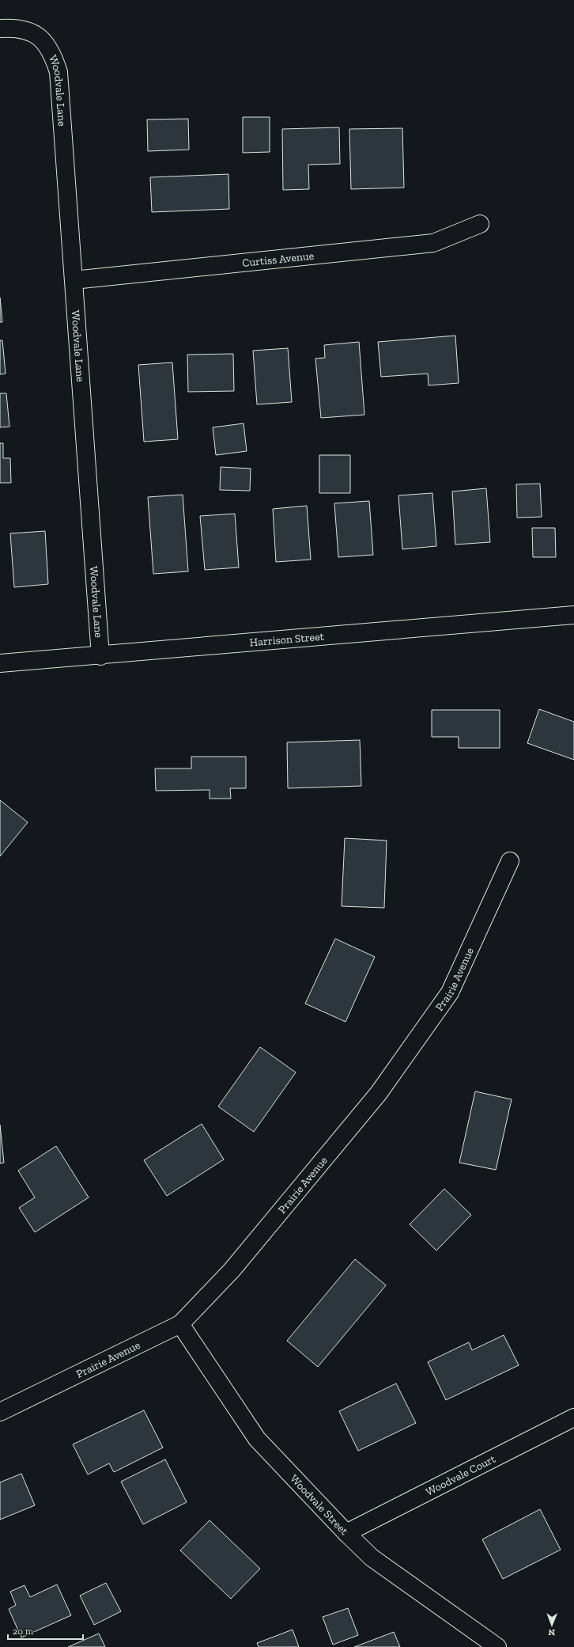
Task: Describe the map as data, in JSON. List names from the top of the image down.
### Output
{
  "streets": {
    "street": [
      "Woodvale Lane",
      "Curtiss Avenue",
      "Harrison Street",
      "Prairie Avenue",
      "Woodvale Court",
      "Woodvale Street"
    ]
  },
  "crossings": [
    ["Woodvale Lane", "Curtiss Avenue"],
    ["Woodvale Lane", "Harrison Street"],
    ["Prairie Avenue", "Woodvale Street"],
    ["Woodvale Court", "Woodvale Street"]
  ],
  "scale_bar": "20 m",
  "north": "bottom"
}
